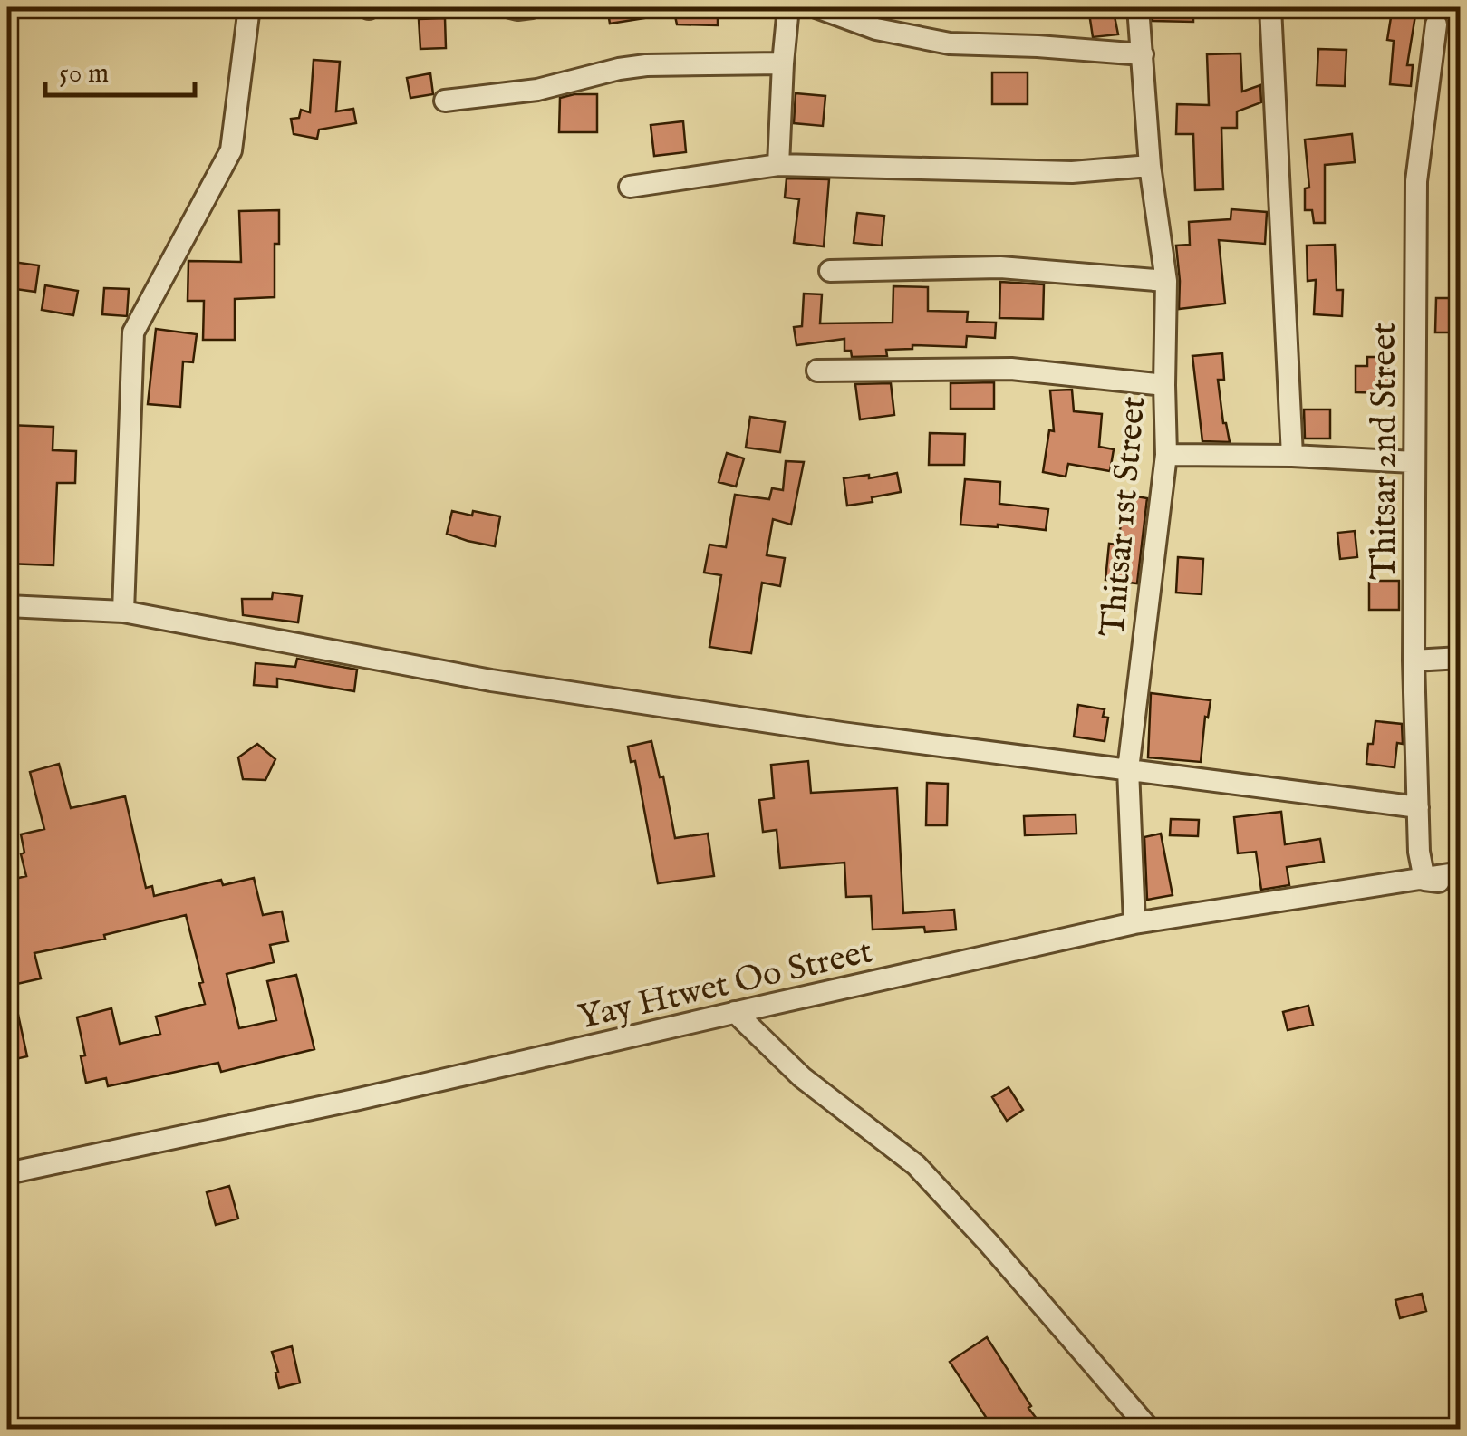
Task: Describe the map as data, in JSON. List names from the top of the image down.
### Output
{
  "streets": {
    "street": ["Thitsar 2nd Street", "Thitsar 1st Street", "Yay Htwet Oo Street"]
  },
  "crossings": [
    ["Thitsar 2nd Street", "Yay Htwet Oo Street"],
    ["Thitsar 1st Street", "Yay Htwet Oo Street"]
  ],
  "scale_bar": "50 m"
}
